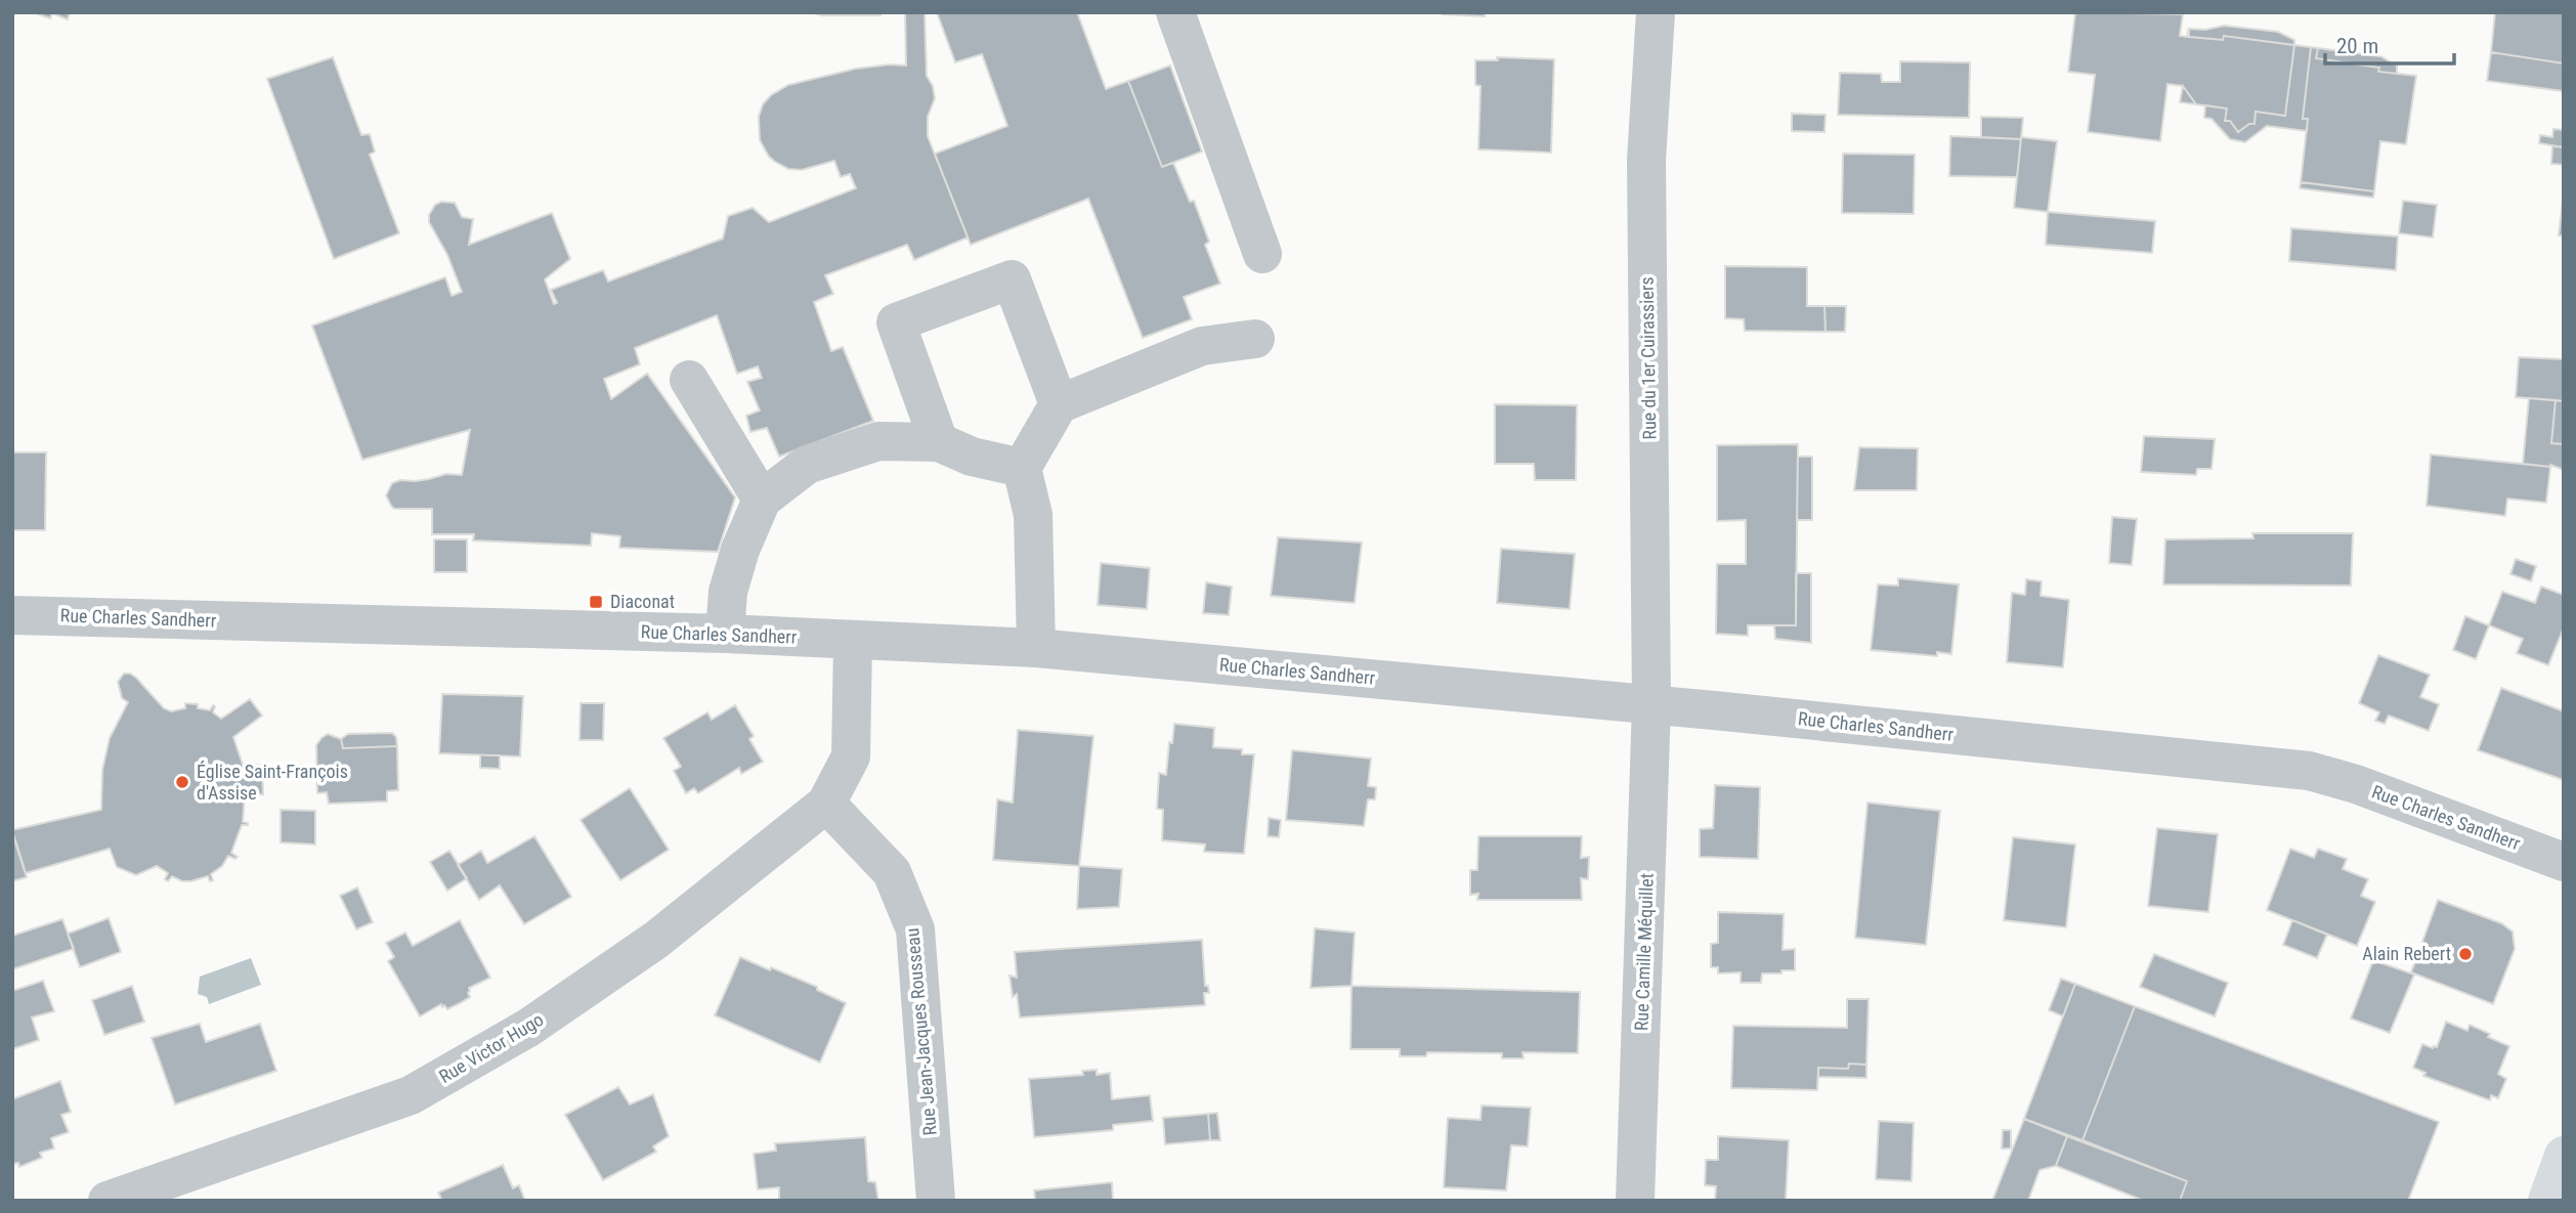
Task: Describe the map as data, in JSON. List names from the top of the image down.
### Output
{
  "streets": {
    "street": [
      "Rue du 1er Cuirassiers",
      "Rue Charles Sandherr",
      "Rue Camille Méquillet",
      "Rue Jean-Jacques Rousseau",
      "Rue Victor Hugo"
    ]
  },
  "crossings": [
    ["Rue du 1er Cuirassiers", "Rue Charles Sandherr"],
    ["Rue du 1er Cuirassiers", "Rue Camille Méquillet"],
    ["Rue Charles Sandherr", "Rue Camille Méquillet"],
    ["Rue Jean-Jacques Rousseau", "Rue Victor Hugo"]
  ],
  "places": {
    "transit": ["Diaconat"],
    "other": ["Église Saint-François d'Assise", "Alain Rebert"]
  },
  "scale_bar": "20 m"
}
